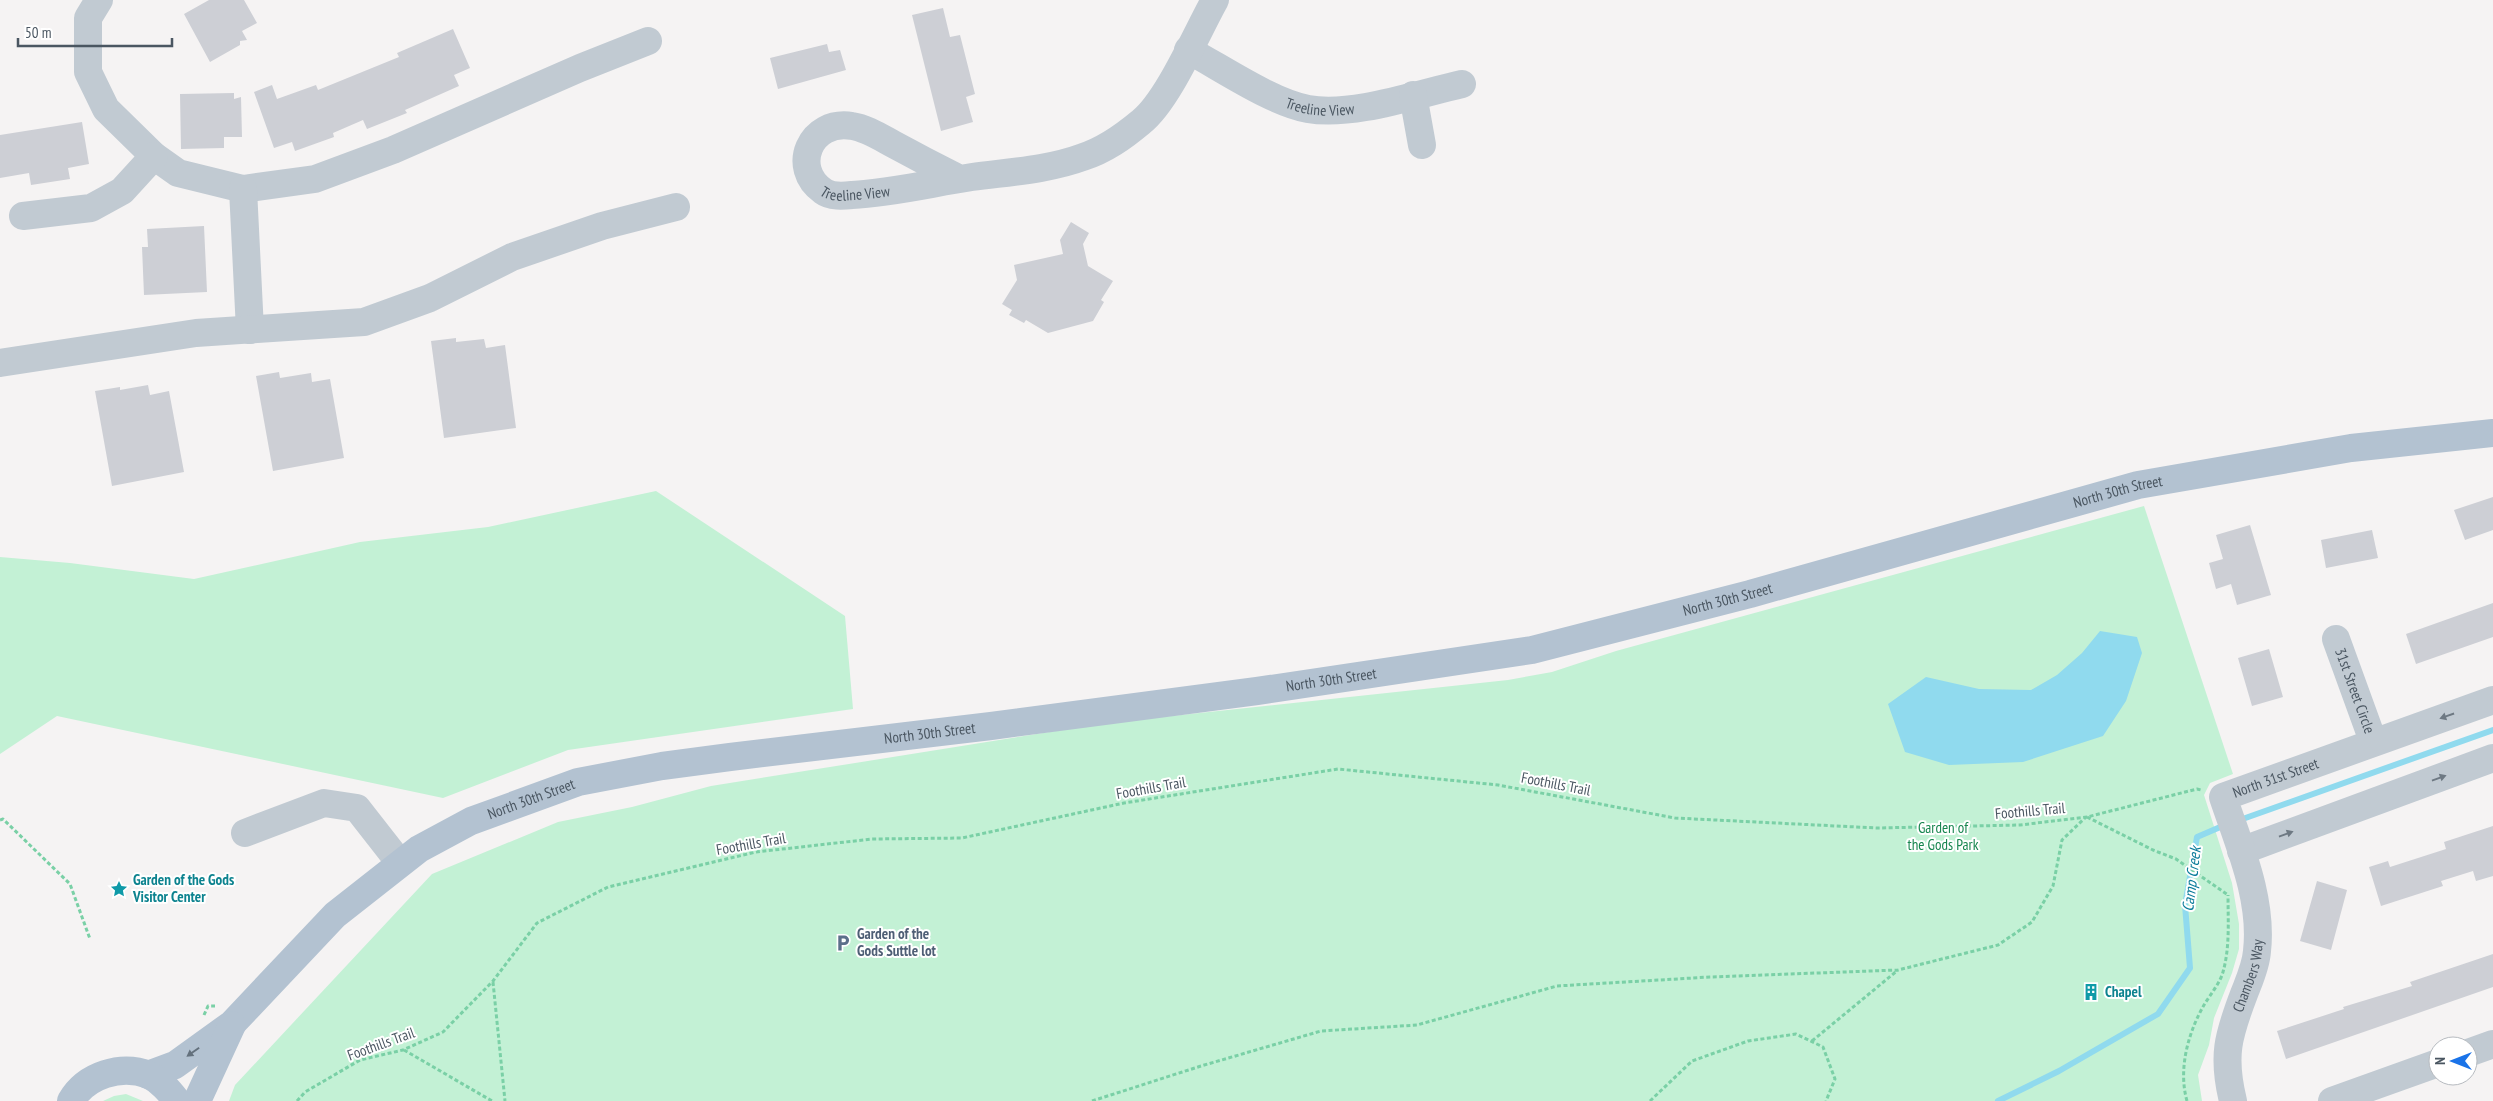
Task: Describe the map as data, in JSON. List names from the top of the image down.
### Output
{
  "streets": {
    "main road": ["North 30th Street"],
    "street": [
      "Treeline View",
      "31st Street Circle",
      "North 31st Street",
      "Chambers Way"
    ],
    "path": ["Foothills Trail"]
  },
  "crossings": [
    ["31st Street Circle", "North 31st Street"],
    ["North 31st Street", "Foothills Trail"],
    ["North 31st Street", "Chambers Way"]
  ],
  "water": ["Camp Creek"],
  "parks": ["Garden of the Gods Park"],
  "places": {
    "place": ["Garden of the Gods Visitor Center"],
    "parking": ["Garden of the Gods Suttle lot"],
    "building": ["Chapel"]
  },
  "scale_bar": "50 m",
  "north": "left"
}
